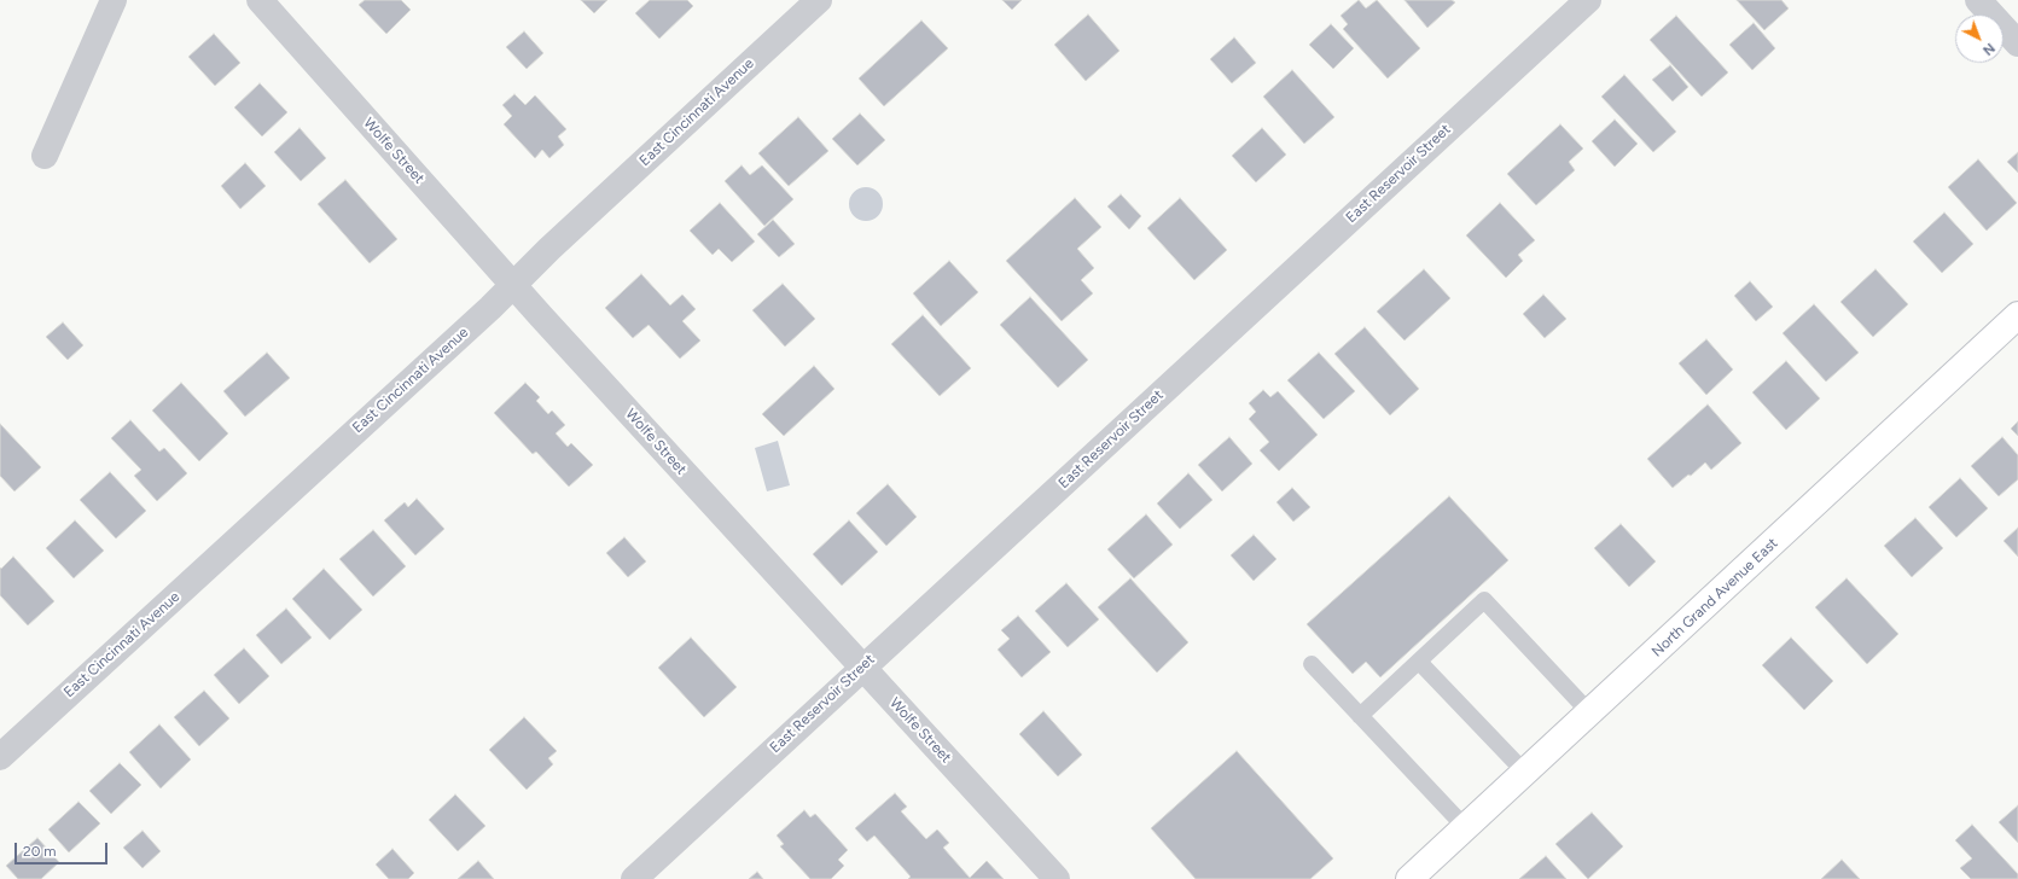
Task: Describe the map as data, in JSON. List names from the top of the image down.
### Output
{
  "streets": {
    "street": [
      "East Cincinnati Avenue",
      "Wolfe Street",
      "East Reservoir Street",
      "North Grand Avenue East"
    ]
  },
  "crossings": [
    ["East Cincinnati Avenue", "Wolfe Street"],
    ["Wolfe Street", "East Reservoir Street"]
  ],
  "scale_bar": "20 m",
  "north": "bottom right"
}
